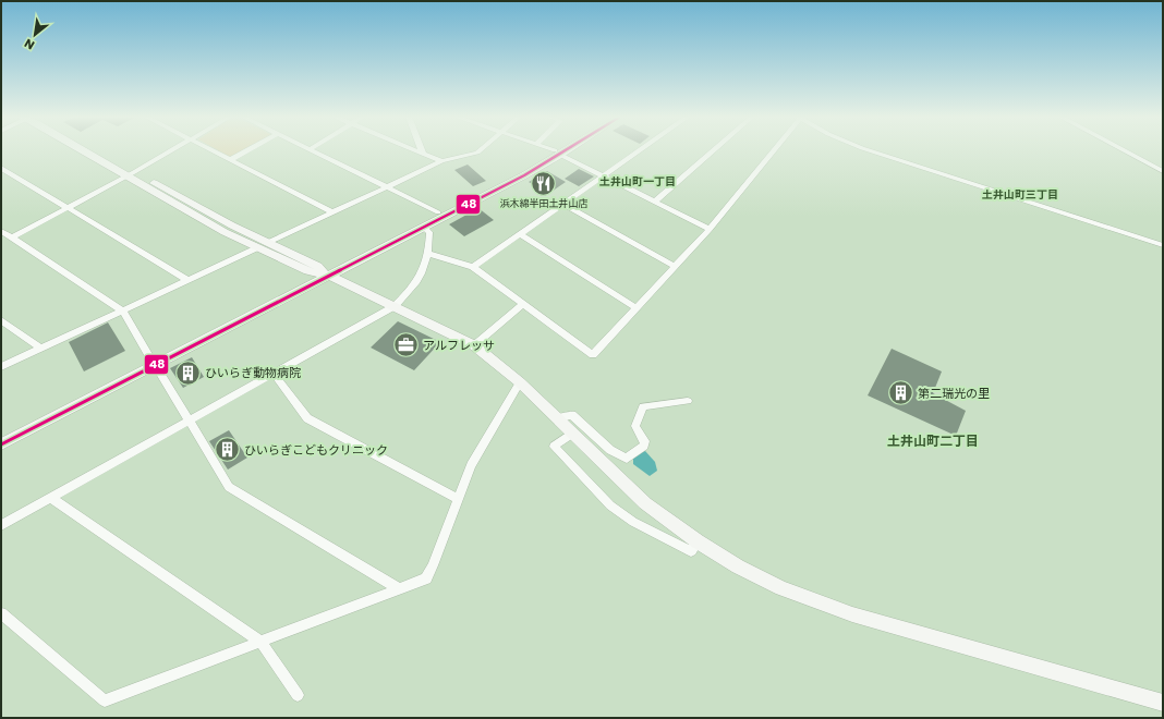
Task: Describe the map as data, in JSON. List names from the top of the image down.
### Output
{
  "districts": ["土井山町一丁目", "土井山町三丁目", "土井山町二丁目"],
  "places": {
    "restaurant": ["浜木綿半田土井山店"],
    "office": ["アルフレッサ"],
    "building": ["ひいらぎ動物病院", "第二瑞光の里", "ひいらぎこどもクリニック"]
  },
  "lines": ["transit line 48"],
  "north": "bottom left"
}
